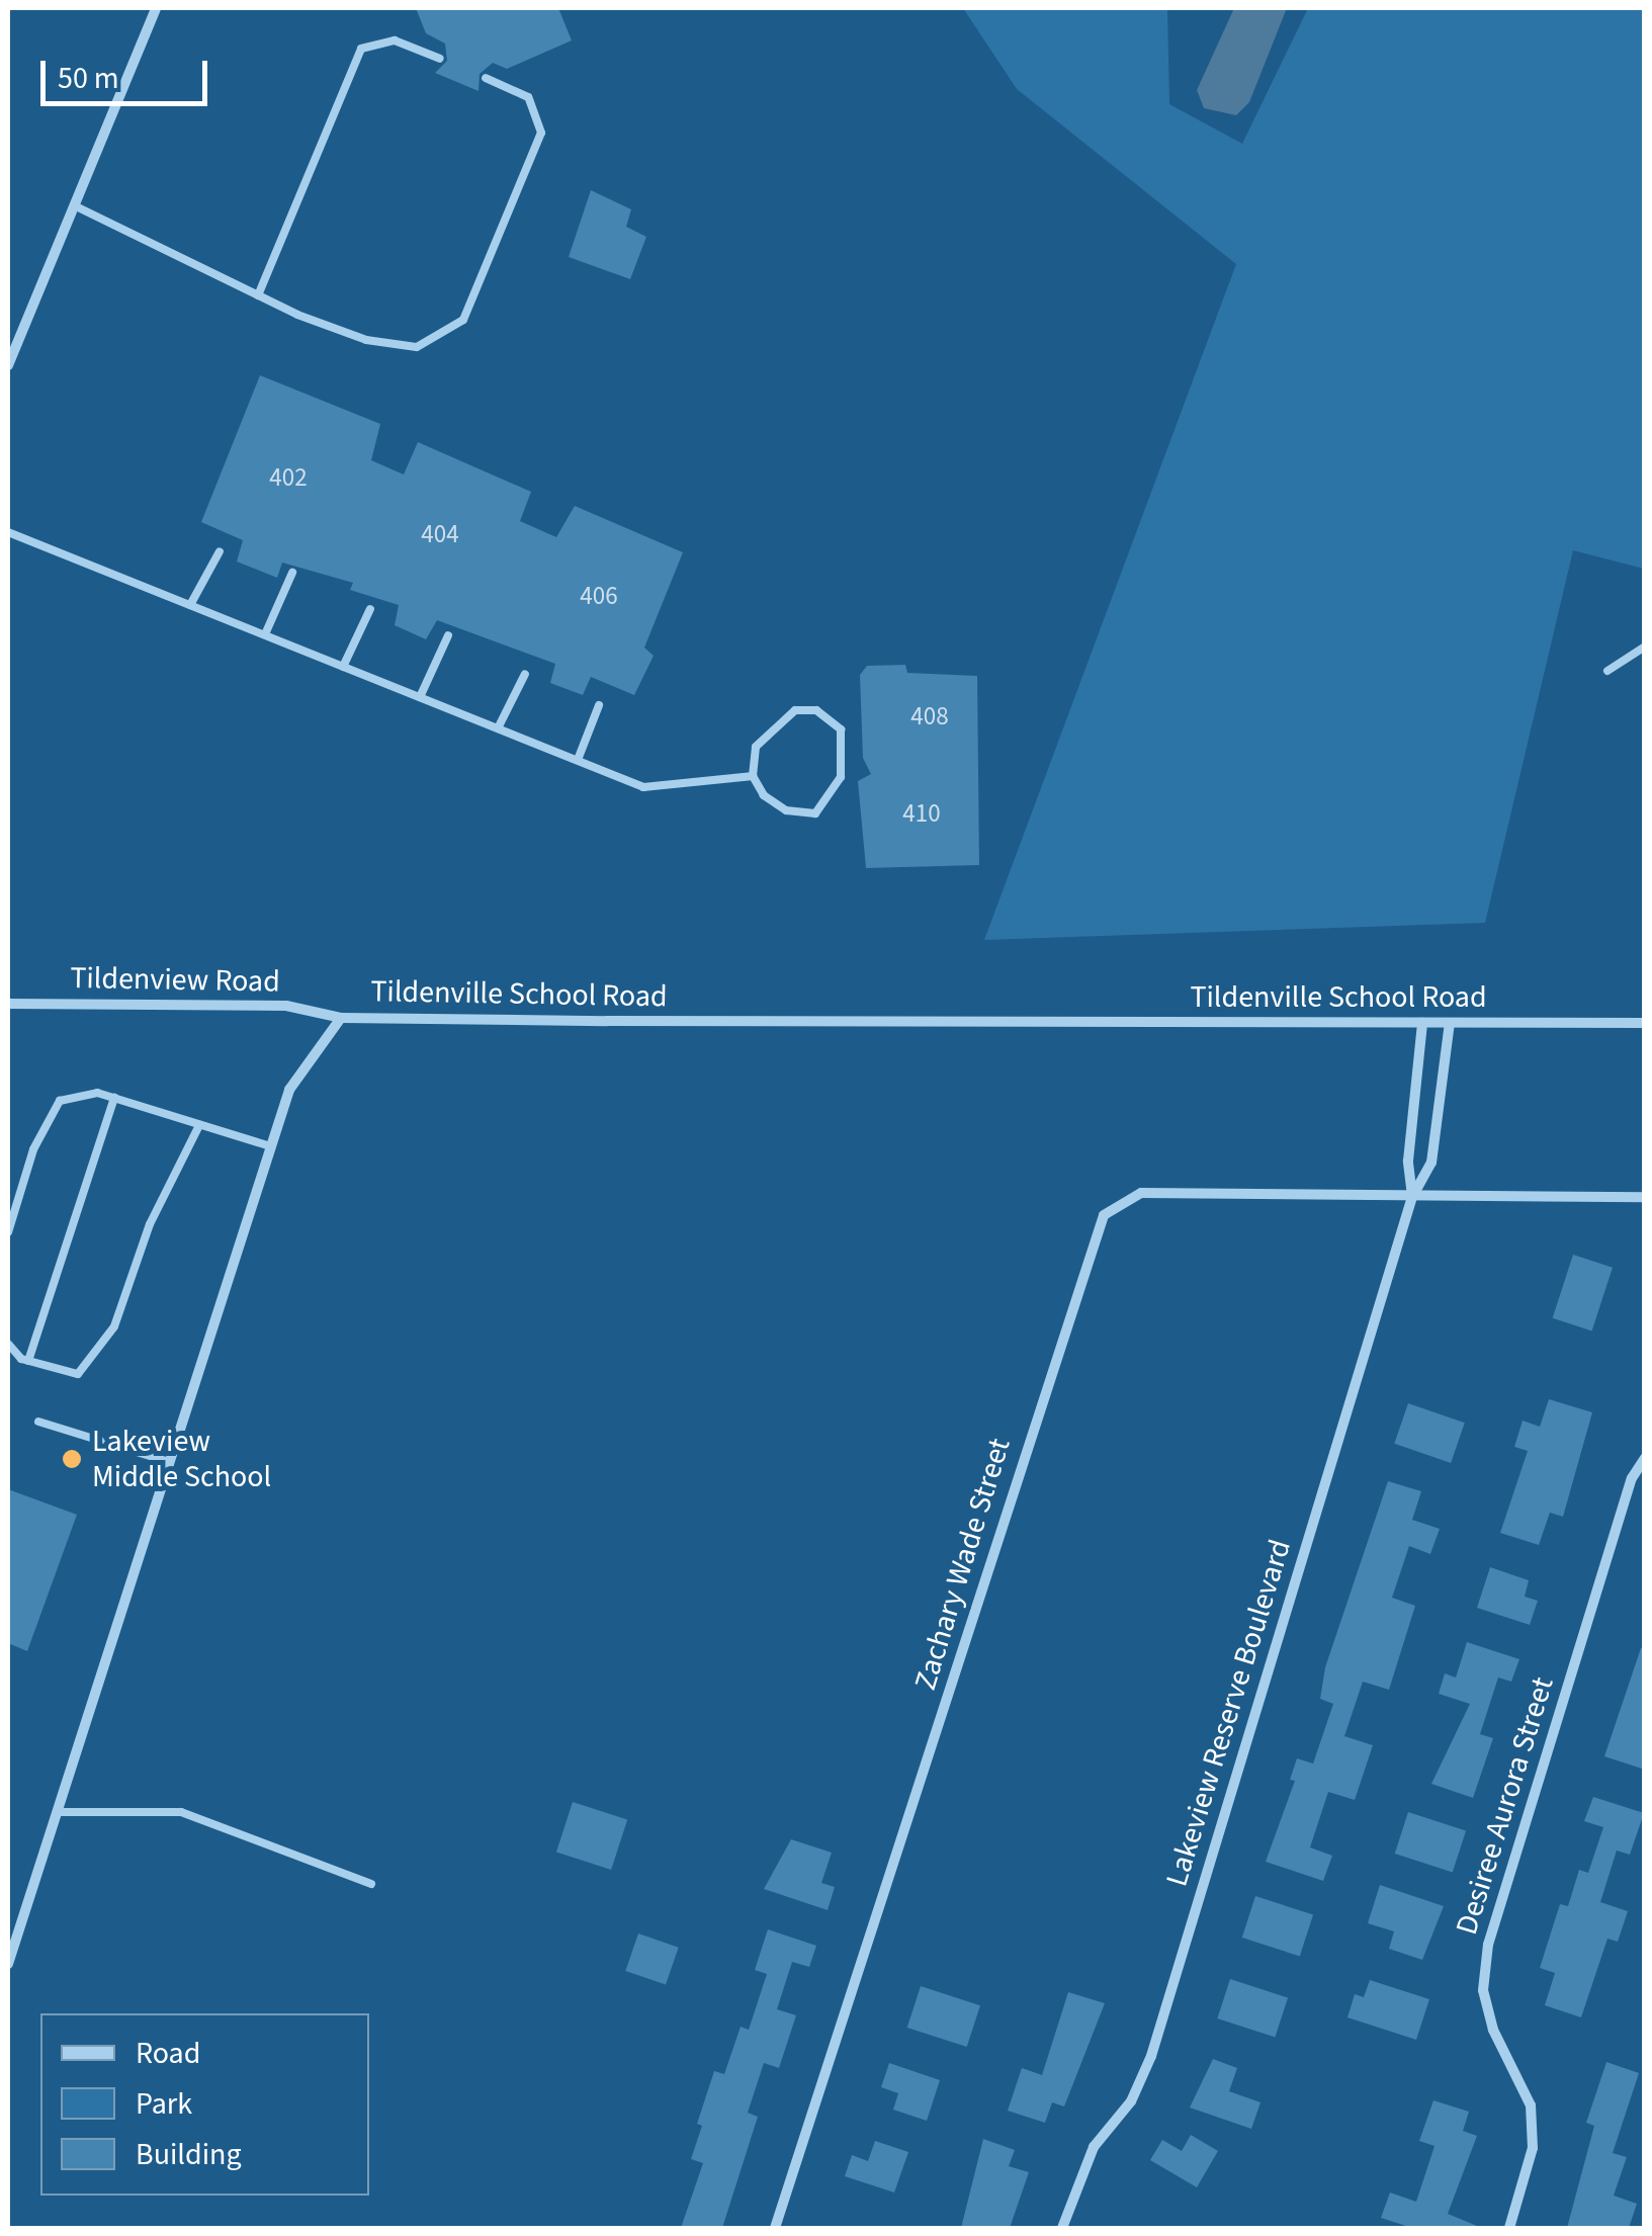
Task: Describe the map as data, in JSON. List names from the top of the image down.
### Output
{
  "streets": {
    "street": [
      "Tildenview Road",
      "Tildenville School Road",
      "Zachary Wade Street",
      "Lakeview Reserve Boulevard",
      "Desiree Aurora Street"
    ]
  },
  "crossings": [
    ["Tildenview Road", "Tildenville School Road"],
    ["Tildenville School Road", "Lakeview Reserve Boulevard"],
    ["Zachary Wade Street", "Lakeview Reserve Boulevard"]
  ],
  "places": ["Lakeview Middle School"],
  "house_numbers": [
    "402",
    "404",
    "406",
    "408",
    "410"
  ],
  "legend": ["Road", "Park", "Building"],
  "scale_bar": "50 m"
}
